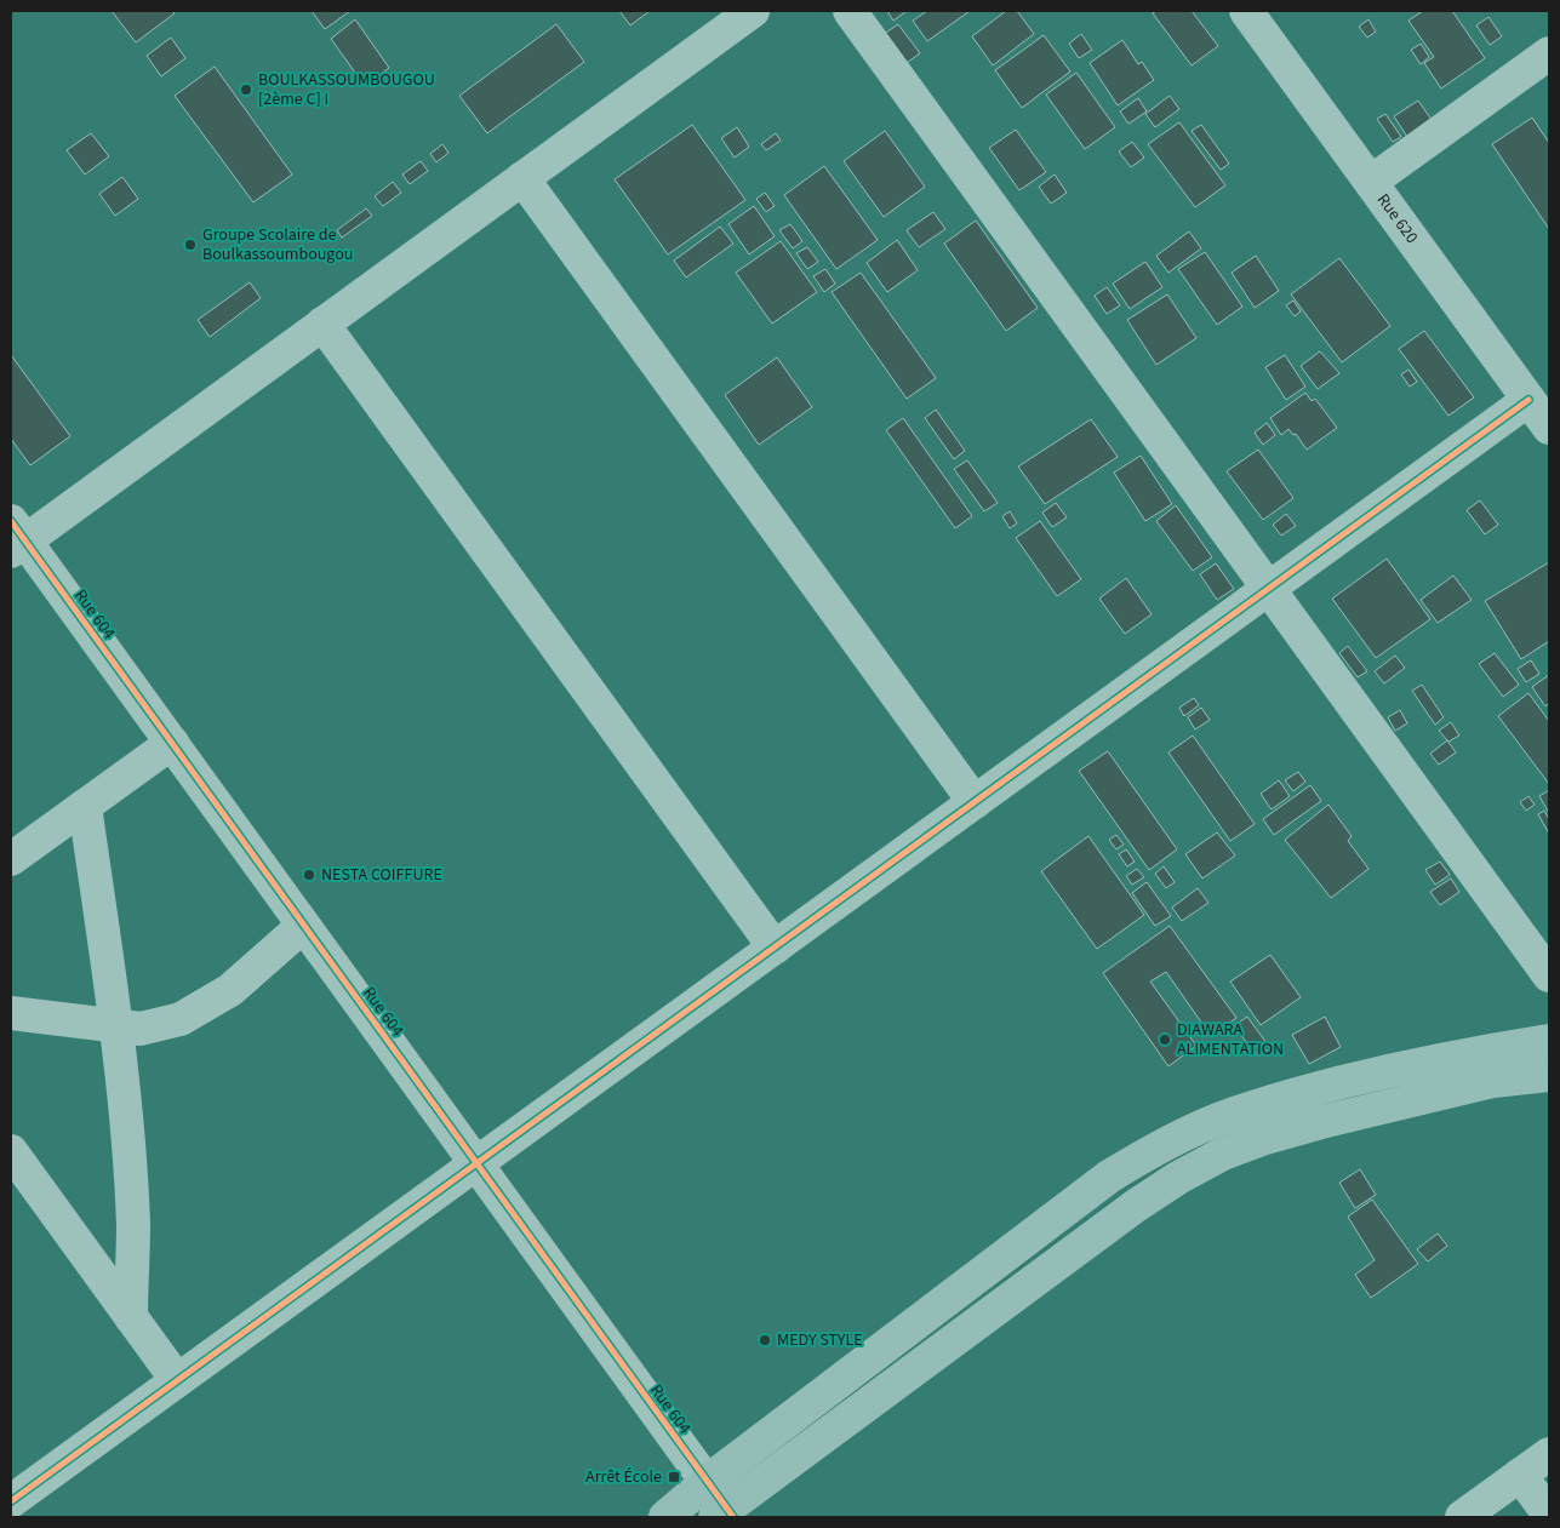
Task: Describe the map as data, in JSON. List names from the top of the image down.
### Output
{
  "streets": {
    "street": ["Rue 620", "Rue 604"]
  },
  "places": {
    "other": [
      "BOULKASSOUMBOUGOU [2ème C] I",
      "Groupe Scolaire de Boulkassoumbougou",
      "NESTA COIFFURE",
      "DIAWARA ALIMENTATION",
      "MEDY STYLE"
    ],
    "transit": ["Arrêt École"]
  }
}
